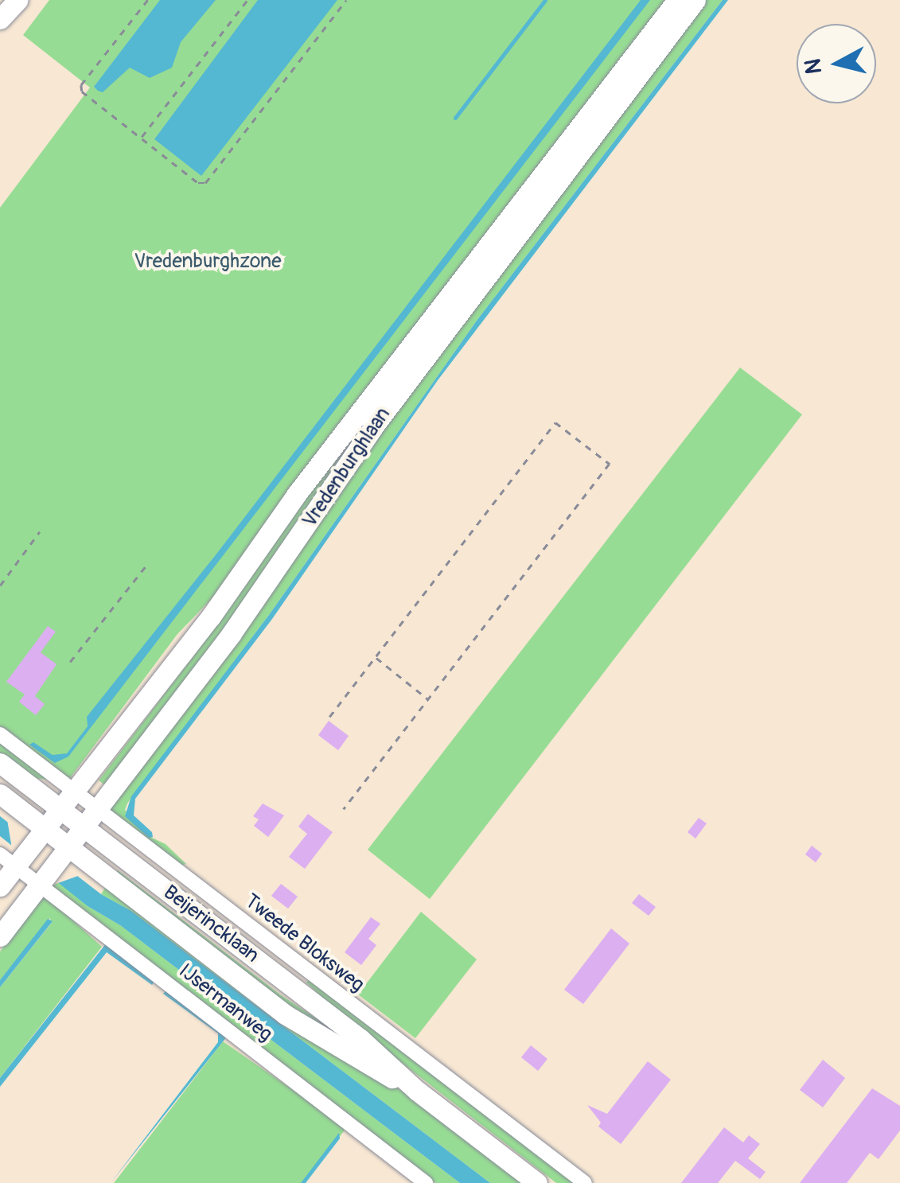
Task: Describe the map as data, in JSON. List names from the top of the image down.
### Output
{
  "streets": {
    "main road": ["Vredenburghlaan", "Beijerincklaan"],
    "street": ["Tweede Bloksweg", "IJsermanweg"]
  },
  "crossings": [
    ["Vredenburghlaan", "Beijerincklaan"],
    ["Vredenburghlaan", "Tweede Bloksweg"],
    ["Vredenburghlaan", "IJsermanweg"],
    ["Beijerincklaan", "IJsermanweg"]
  ],
  "parks": ["Vredenburghzone"],
  "north": "left"
}
